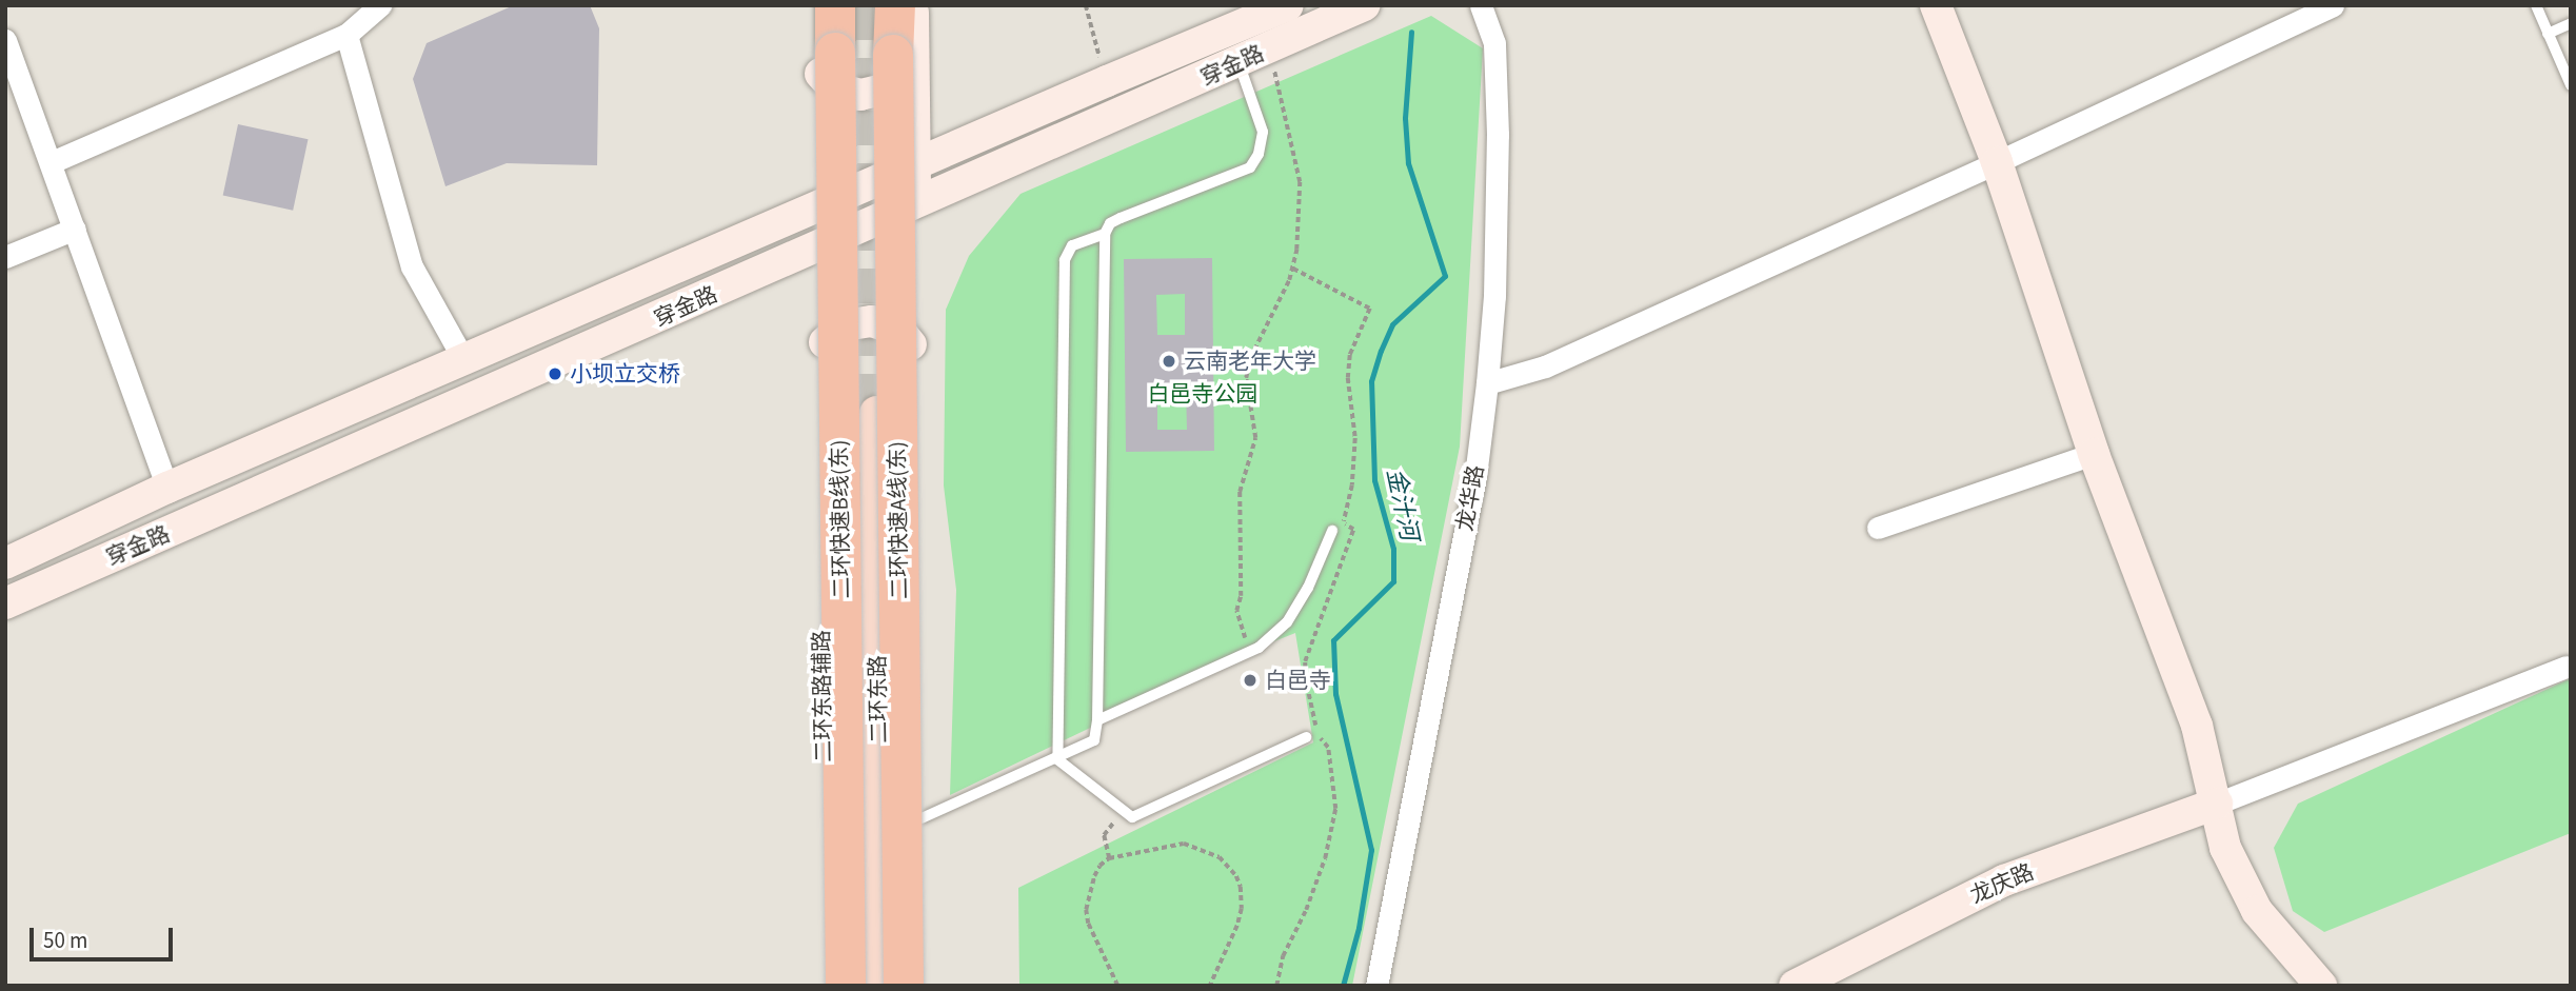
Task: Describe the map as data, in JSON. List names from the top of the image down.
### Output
{
  "streets": {
    "highway": ["二环快速B线(东)", "二环快速A线(东)"],
    "main road": ["二环东路"],
    "street": [
      "穿金路",
      "龙华路",
      "二环东路辅路",
      "龙庆路"
    ]
  },
  "crossings": [
    ["穿金路", "二环东路辅路"],
    ["二环快速B线(东)", "二环东路辅路"]
  ],
  "water": ["金汁河"],
  "parks": ["白邑寺公园"],
  "places": ["云南老年大学", "小坝立交桥", "白邑寺"],
  "scale_bar": "50 m"
}
